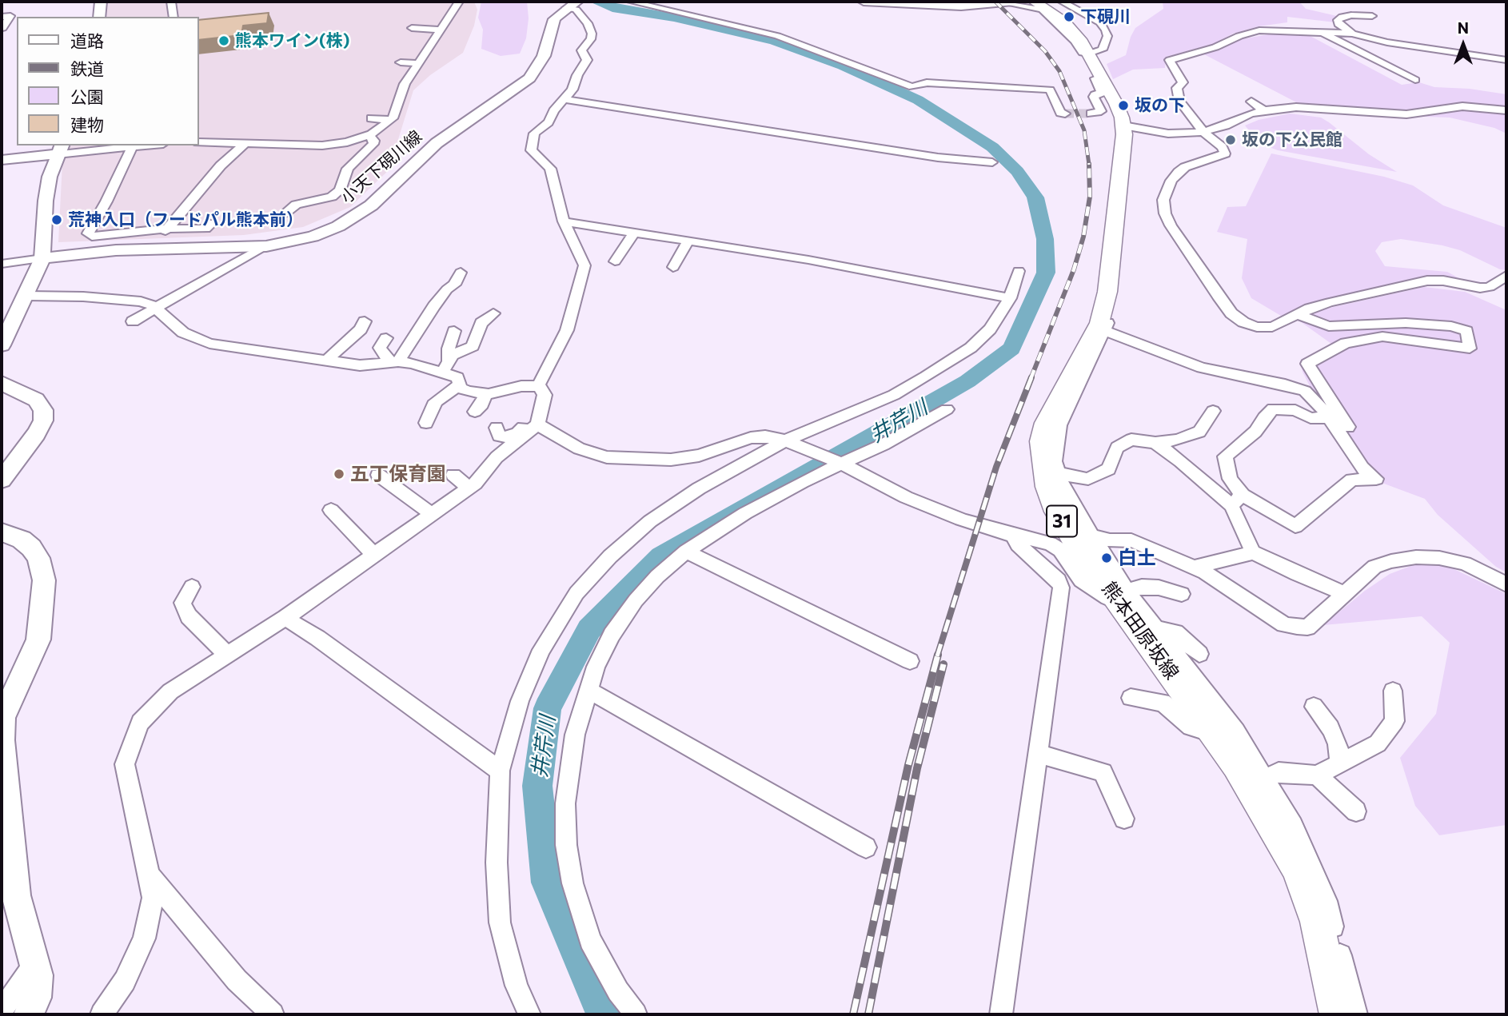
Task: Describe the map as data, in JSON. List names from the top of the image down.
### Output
{
  "streets": {
    "main road": ["小天下硯川線", "31", "熊本田原坂線"]
  },
  "water": ["井芹川"],
  "places": [
    "下硯川",
    "熊本ワイン(株)",
    "坂の下",
    "坂の下公民館",
    "荒神入口（フードパル熊本前）",
    "五丁保育園",
    "白土"
  ],
  "legend": [
    "道路",
    "鉄道",
    "公園",
    "建物"
  ],
  "north": "top"
}
